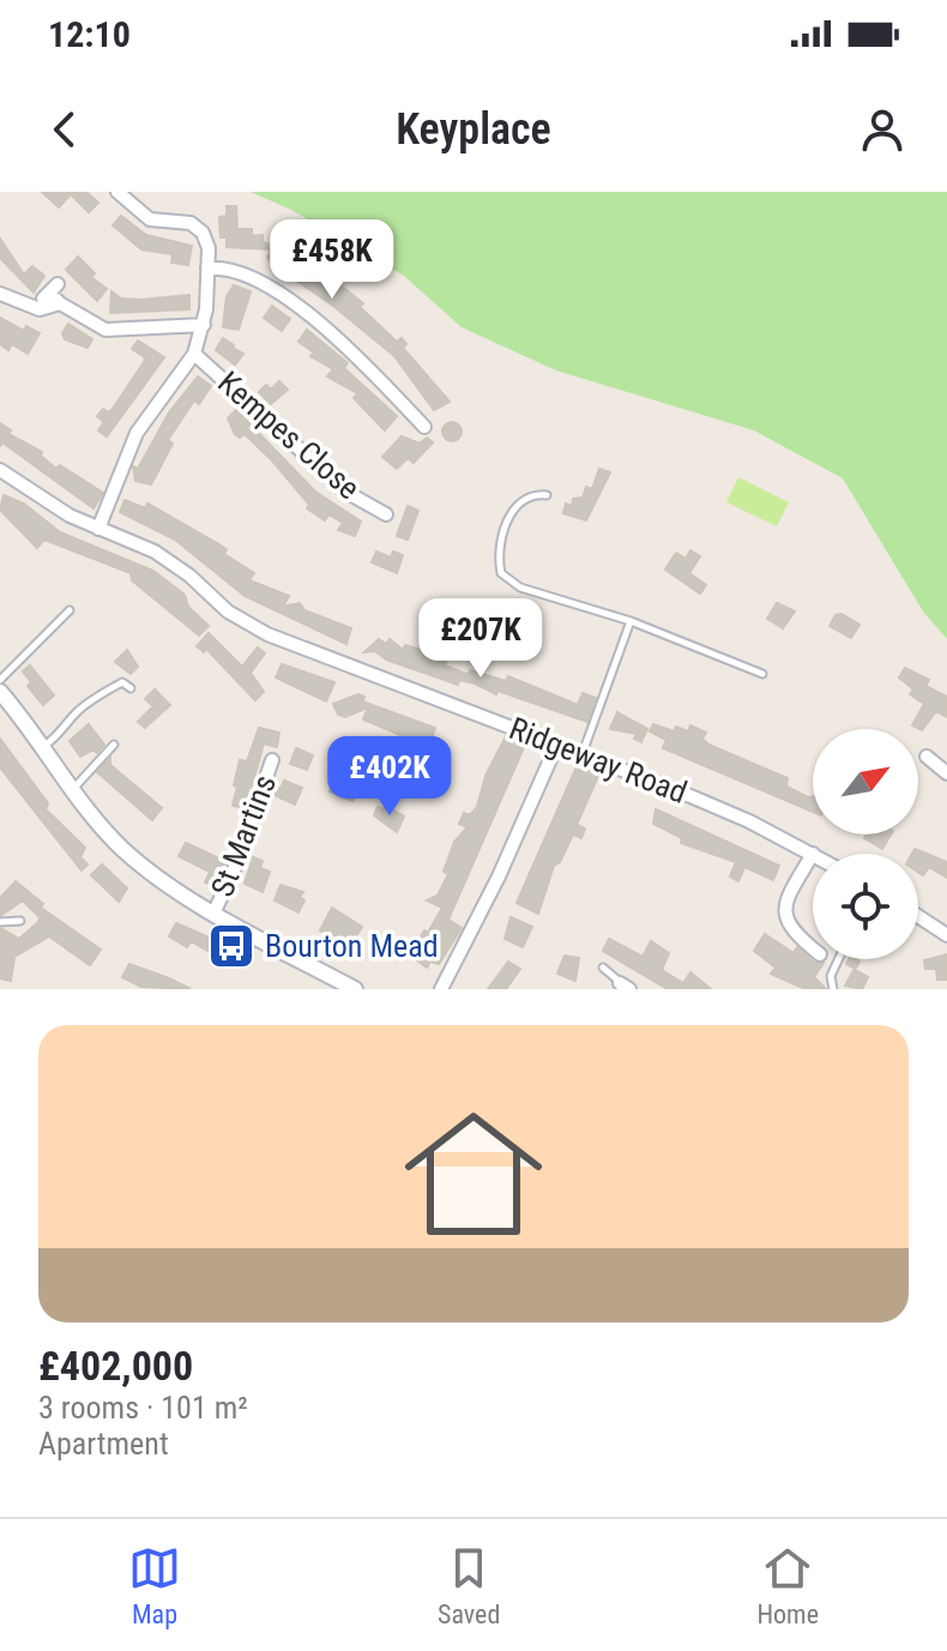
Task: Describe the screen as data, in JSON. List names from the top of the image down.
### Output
{
  "streets": {
    "street": ["Kempes Close", "Ridgeway Road", "St Martins"]
  },
  "places": {
    "bus stop": ["Bourton Mead"]
  },
  "north": "top right",
  "page": {
    "status": "12:10",
    "header": "Keyplace",
    "price": ["£458K", "£207K", "£402K"],
    "list": [
      {
        "name": "£402,000",
        "note": "3 rooms · 101 m² · Apartment"
      }
    ],
    "tabs": ["Map", "Saved", "Home"]
  }
}
